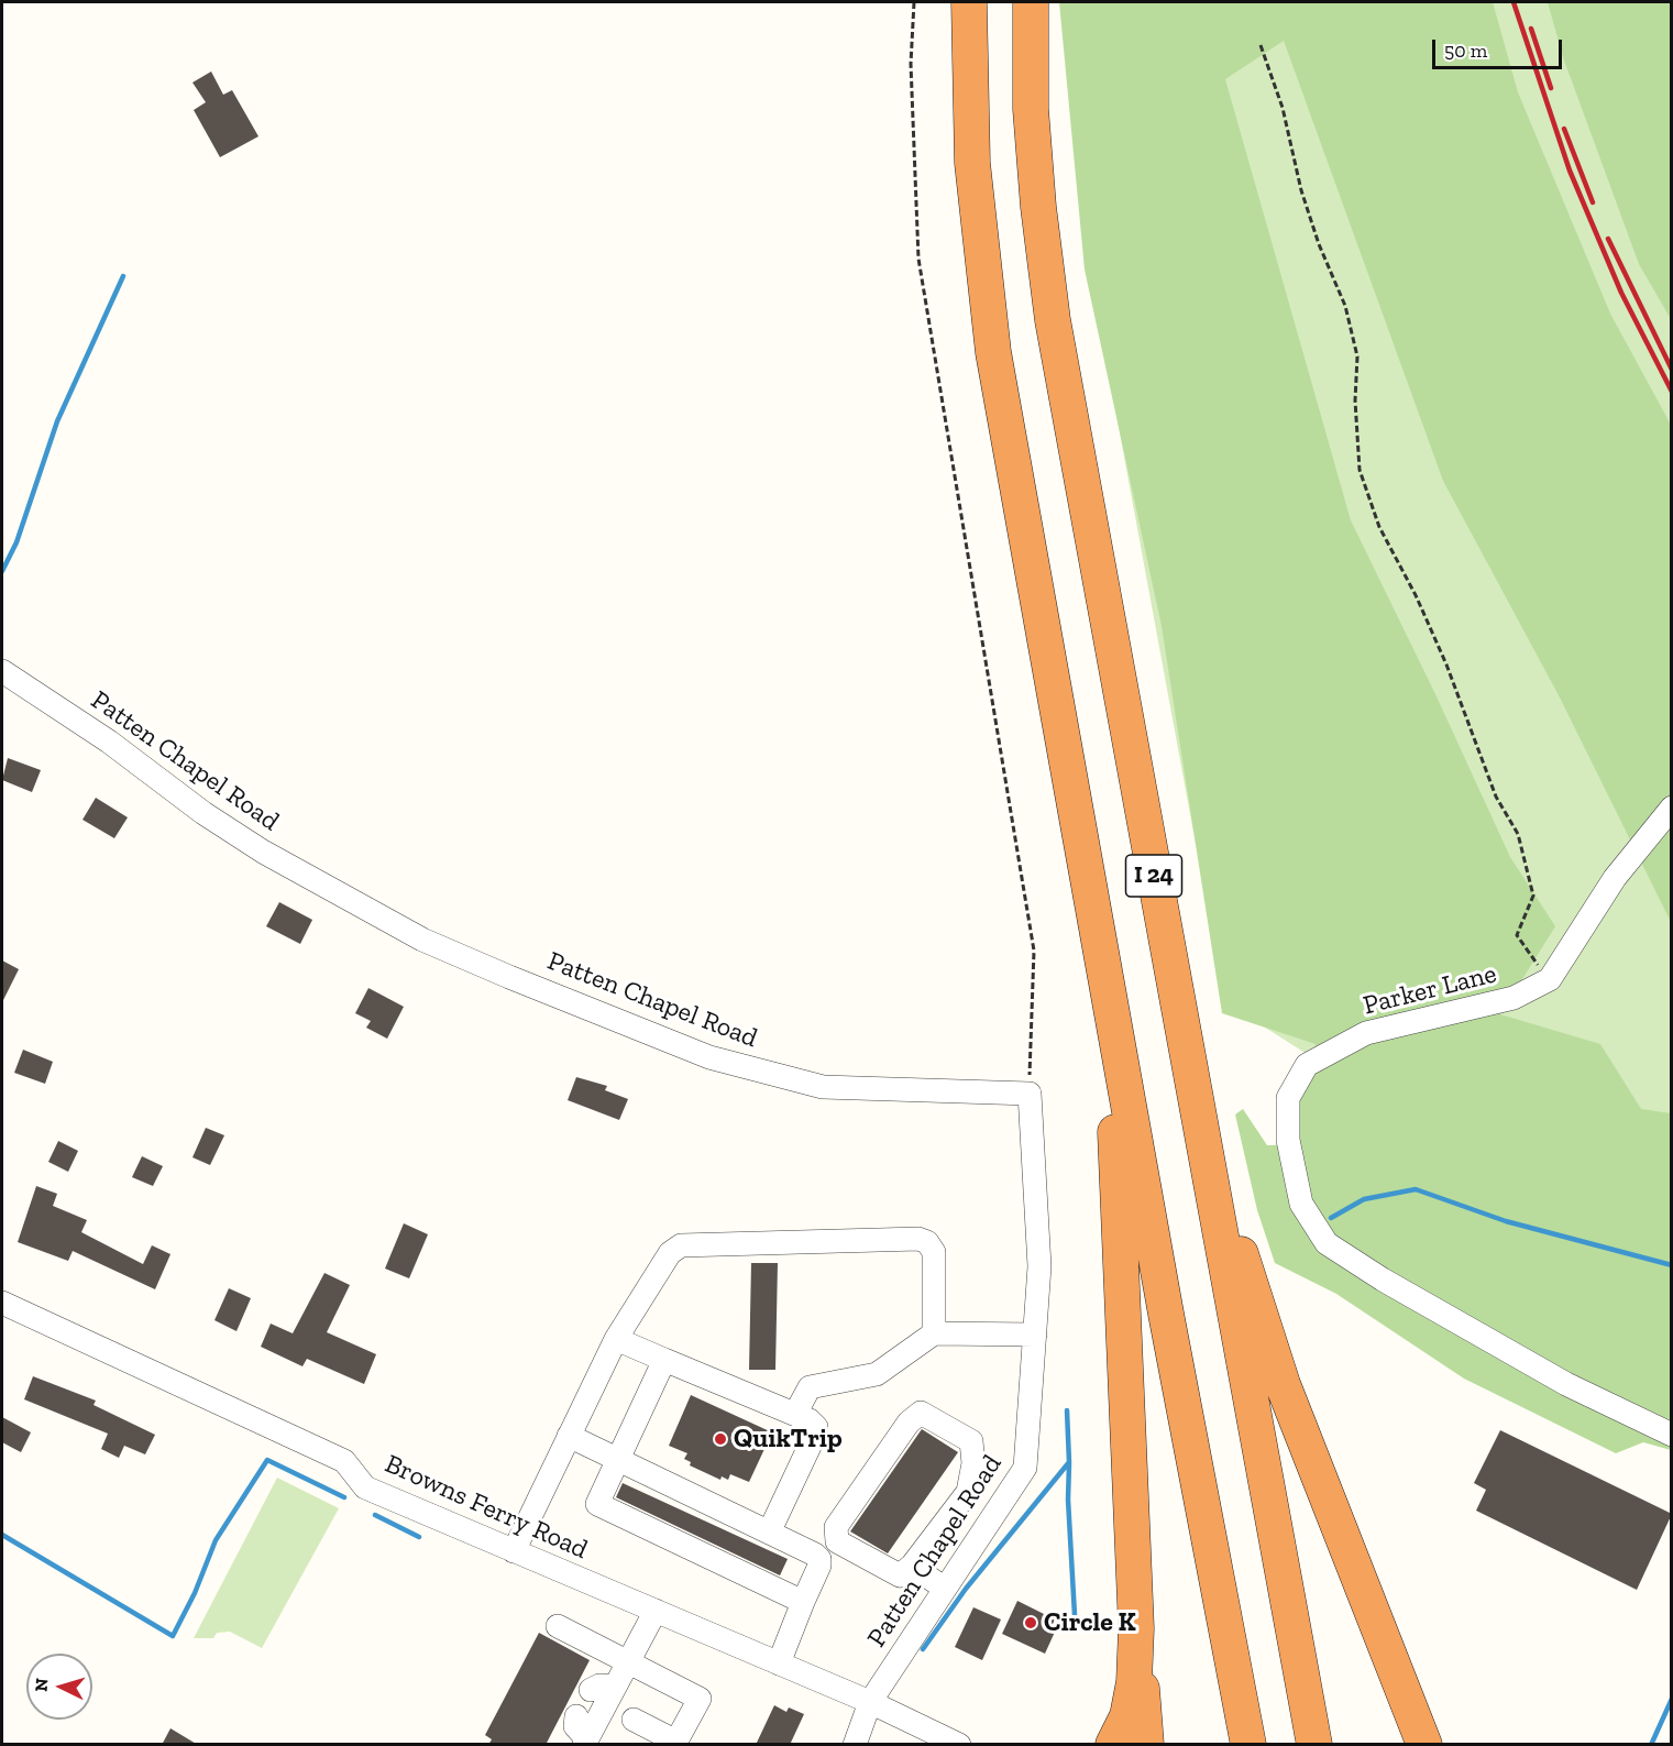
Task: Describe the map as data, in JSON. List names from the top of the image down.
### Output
{
  "streets": {
    "highway": ["I 24"],
    "street": ["Patten Chapel Road", "Parker Lane", "Browns Ferry Road"]
  },
  "crossings": [
    ["Patten Chapel Road", "Browns Ferry Road"]
  ],
  "places": ["QuikTrip", "Circle K"],
  "scale_bar": "50 m",
  "north": "left"
}
